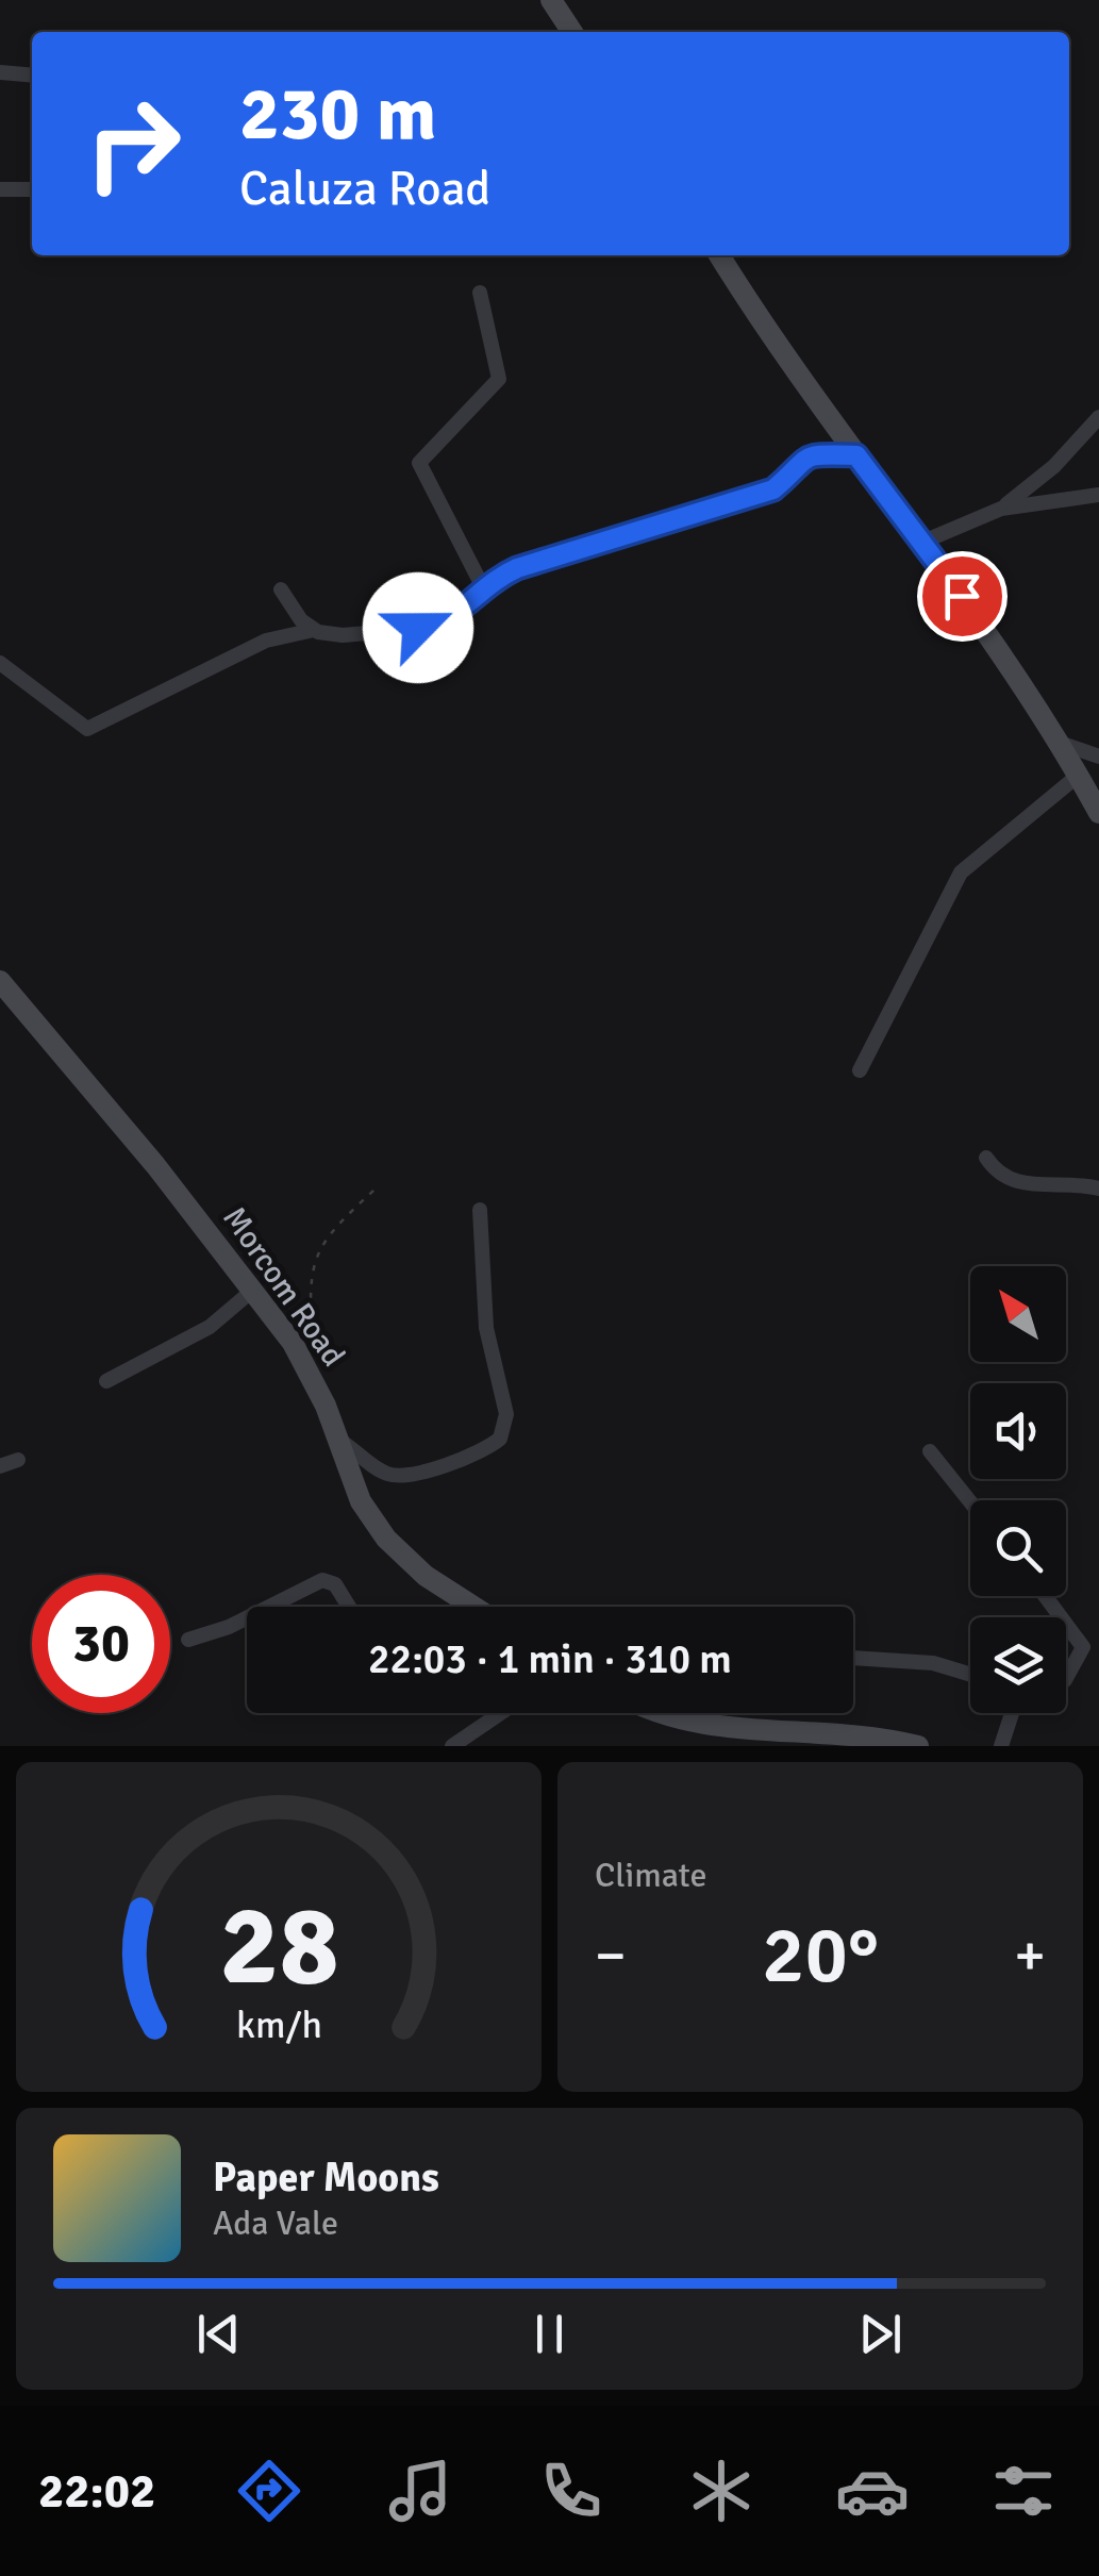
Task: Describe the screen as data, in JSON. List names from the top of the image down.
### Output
{
  "streets": {
    "street": ["Morcom Road"]
  },
  "north": "top left",
  "page": {
    "turn": ["230 m", "Caluza Road"],
    "limit": "30",
    "trip": "22:03 · 1 min · 310 m",
    "tile": "Climate",
    "heat": ["−", "20°", "+"],
    "song": ["Paper Moons", "Ada Vale"],
    "tabs": "22:02",
    "gauge": ["28", "km/h"]
  }
}
